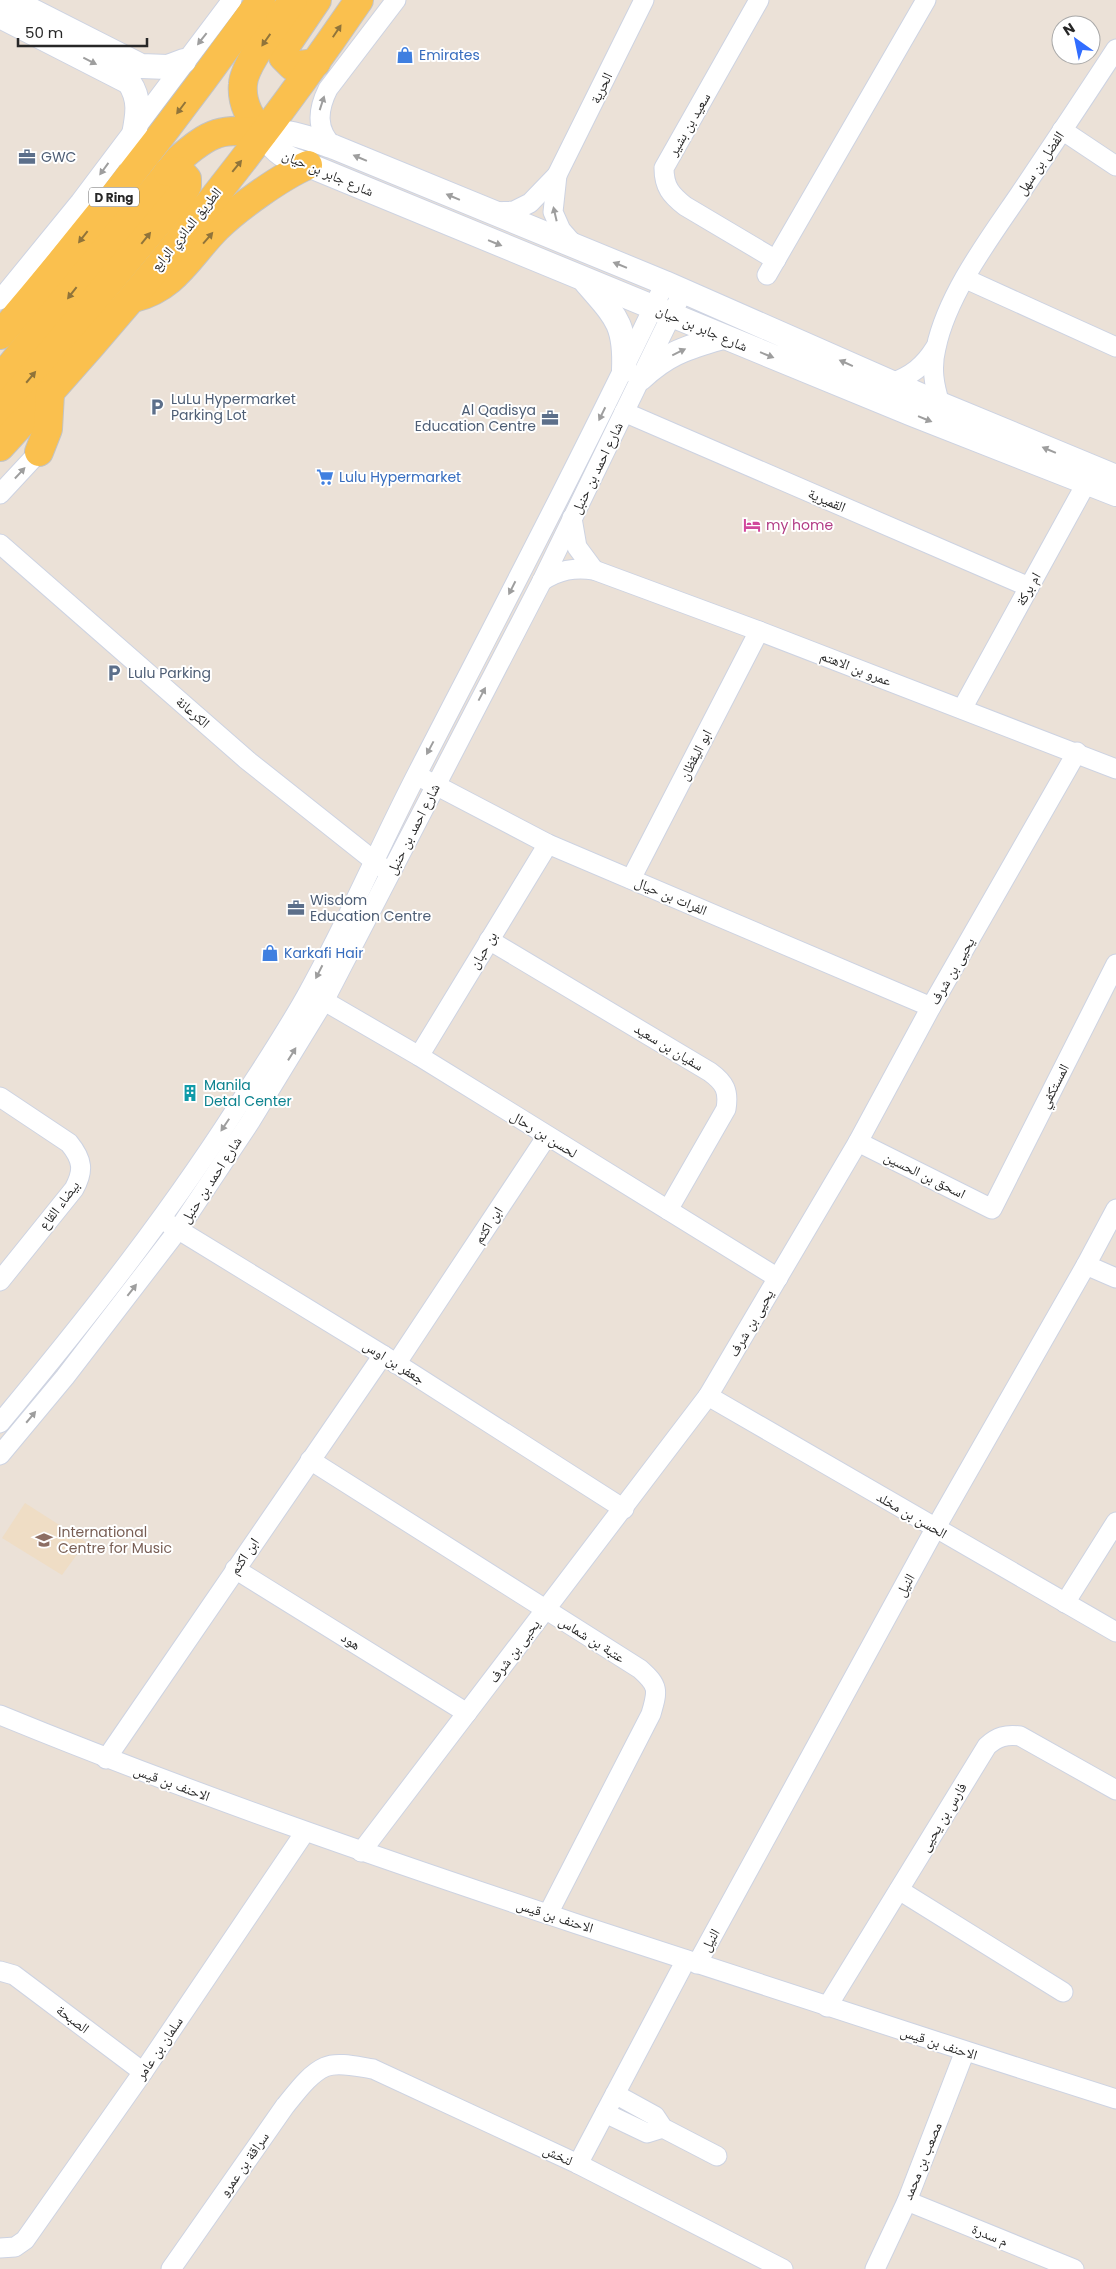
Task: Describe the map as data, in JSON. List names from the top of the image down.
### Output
{
  "streets": {
    "main road": ["D Ring", "الطريق الدائري الرابع"],
    "street": [
      "الحرية",
      "سعيد بن بشير",
      "الفضل بن سهل",
      "شارع جابر بن حيان",
      "شارع احمد بن حنبل",
      "القميرية",
      "ام بركة",
      "عمرو بن الاهتم",
      "الكرعانة",
      "ابو اليقظان",
      "الفرات بن حيال",
      "بن حبان",
      "يحيى بن شرف",
      "سفيان بن سعيد",
      "المستكفي",
      "لحسن بن رحال",
      "اسحق بن الحسين",
      "بيضاء القاع",
      "ابن اكثم",
      "جعفر بن اوس",
      "الحسن بن مخلد",
      "النيل",
      "عتبة بن شماس",
      "هود",
      "الاحنف بن قيس",
      "فارس بن يحيى",
      "الصبحة",
      "سلمان بن عامر",
      "لنخش",
      "مصعب بن محمد",
      "سراقة بن عمرو",
      "م سدرة"
    ]
  },
  "crossings": [
    ["الحرية", "شارع جابر بن حيان"],
    ["الفضل بن سهل", "شارع جابر بن حيان"],
    ["شارع جابر بن حيان", "الطريق الدائري الرابع"],
    ["شارع جابر بن حيان", "شارع احمد بن حنبل"],
    ["شارع جابر بن حيان", "ام بركة"],
    ["شارع احمد بن حنبل", "القميرية"],
    ["شارع احمد بن حنبل", "عمرو بن الاهتم"],
    ["شارع احمد بن حنبل", "الكرعانة"],
    ["شارع احمد بن حنبل", "الفرات بن حيال"],
    ["شارع احمد بن حنبل", "لحسن بن رحال"],
    ["شارع احمد بن حنبل", "جعفر بن اوس"],
    ["القميرية", "ام بركة"],
    ["ام بركة", "عمرو بن الاهتم"],
    ["عمرو بن الاهتم", "ابو اليقظان"],
    ["عمرو بن الاهتم", "يحيى بن شرف"],
    ["ابو اليقظان", "الفرات بن حيال"],
    ["الفرات بن حيال", "بن حبان"],
    ["الفرات بن حيال", "يحيى بن شرف"],
    ["بن حبان", "سفيان بن سعيد"],
    ["بن حبان", "لحسن بن رحال"],
    ["يحيى بن شرف", "لحسن بن رحال"],
    ["يحيى بن شرف", "اسحق بن الحسين"],
    ["يحيى بن شرف", "جعفر بن اوس"],
    ["يحيى بن شرف", "الحسن بن مخلد"],
    ["يحيى بن شرف", "عتبة بن شماس"],
    ["يحيى بن شرف", "هود"],
    ["يحيى بن شرف", "الاحنف بن قيس"],
    ["سفيان بن سعيد", "لحسن بن رحال"],
    ["المستكفي", "اسحق بن الحسين"],
    ["لحسن بن رحال", "ابن اكثم"],
    ["ابن اكثم", "جعفر بن اوس"],
    ["ابن اكثم", "عتبة بن شماس"],
    ["ابن اكثم", "هود"],
    ["ابن اكثم", "الاحنف بن قيس"],
    ["الحسن بن مخلد", "النيل"],
    ["النيل", "الاحنف بن قيس"],
    ["النيل", "لنخش"],
    ["عتبة بن شماس", "الاحنف بن قيس"],
    ["الاحنف بن قيس", "فارس بن يحيى"],
    ["الاحنف بن قيس", "سلمان بن عامر"],
    ["الاحنف بن قيس", "مصعب بن محمد"],
    ["الصبحة", "سلمان بن عامر"],
    ["لنخش", "سراقة بن عمرو"],
    ["مصعب بن محمد", "م سدرة"]
  ],
  "places": {
    "shop": ["Emirates", "Karkafi Hair"],
    "office": ["GWC", "Al Qadisya Education Centre", "Wisdom Education Centre"],
    "parking": ["LuLu Hypermarket Parking Lot", "Lulu Parking"],
    "supermarket": ["Lulu Hypermarket"],
    "hotel": ["my home"],
    "building": ["Manila Detal Center"],
    "school or university": ["International Centre for Music"]
  },
  "scale_bar": "50 m",
  "north": "top left"
}
